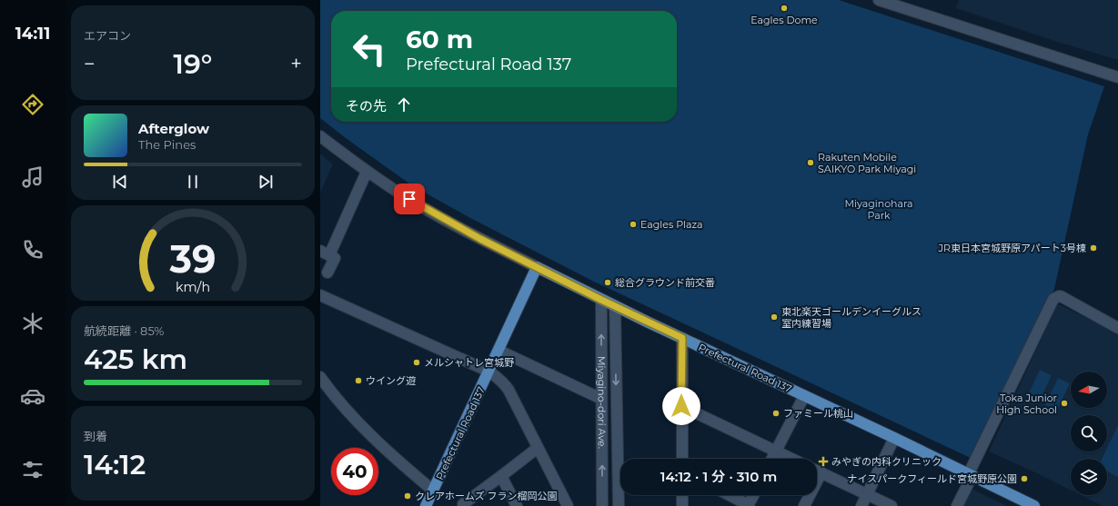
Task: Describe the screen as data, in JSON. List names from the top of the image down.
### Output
{
  "streets": {
    "main road": ["Prefectural Road 137"],
    "street": ["Miyagino-dori Ave."]
  },
  "crossings": [
    ["Prefectural Road 137", "Miyagino-dori Ave."]
  ],
  "parks": ["Miyaginohara Park"],
  "places": {
    "other": [
      "Eagles Dome",
      "Rakuten Mobile SAIKYO Park Miyagi",
      "Eagles Plaza",
      "JR東日本宮城野原アパート3号棟",
      "総合グラウンド前交番",
      "東北楽天ゴールデンイーグルス 室内練習場",
      "メルシャトレ宮城野",
      "ウイング遊",
      "Toka Junior High School",
      "ファミール桃山",
      "ナイスパークフィールド宮城野原公園",
      "クレアホームズ フラン榴岡公園"
    ],
    "health": ["みやぎの内科クリニック"]
  },
  "north": "left",
  "page": {
    "tabs": "14:11",
    "tile": [
      "エアコン",
      ["航続距離 · 85%", "425 km"],
      ["到着", "14:12"]
    ],
    "turn": ["60 m", "Prefectural Road 137"],
    "heat": ["−", "19°", "+"],
    "then": "その先",
    "song": ["Afterglow", "The Pines"],
    "limit": "40",
    "trip": "14:12 · 1 分 · 310 m",
    "gauge": ["39", "km/h"]
  }
}
